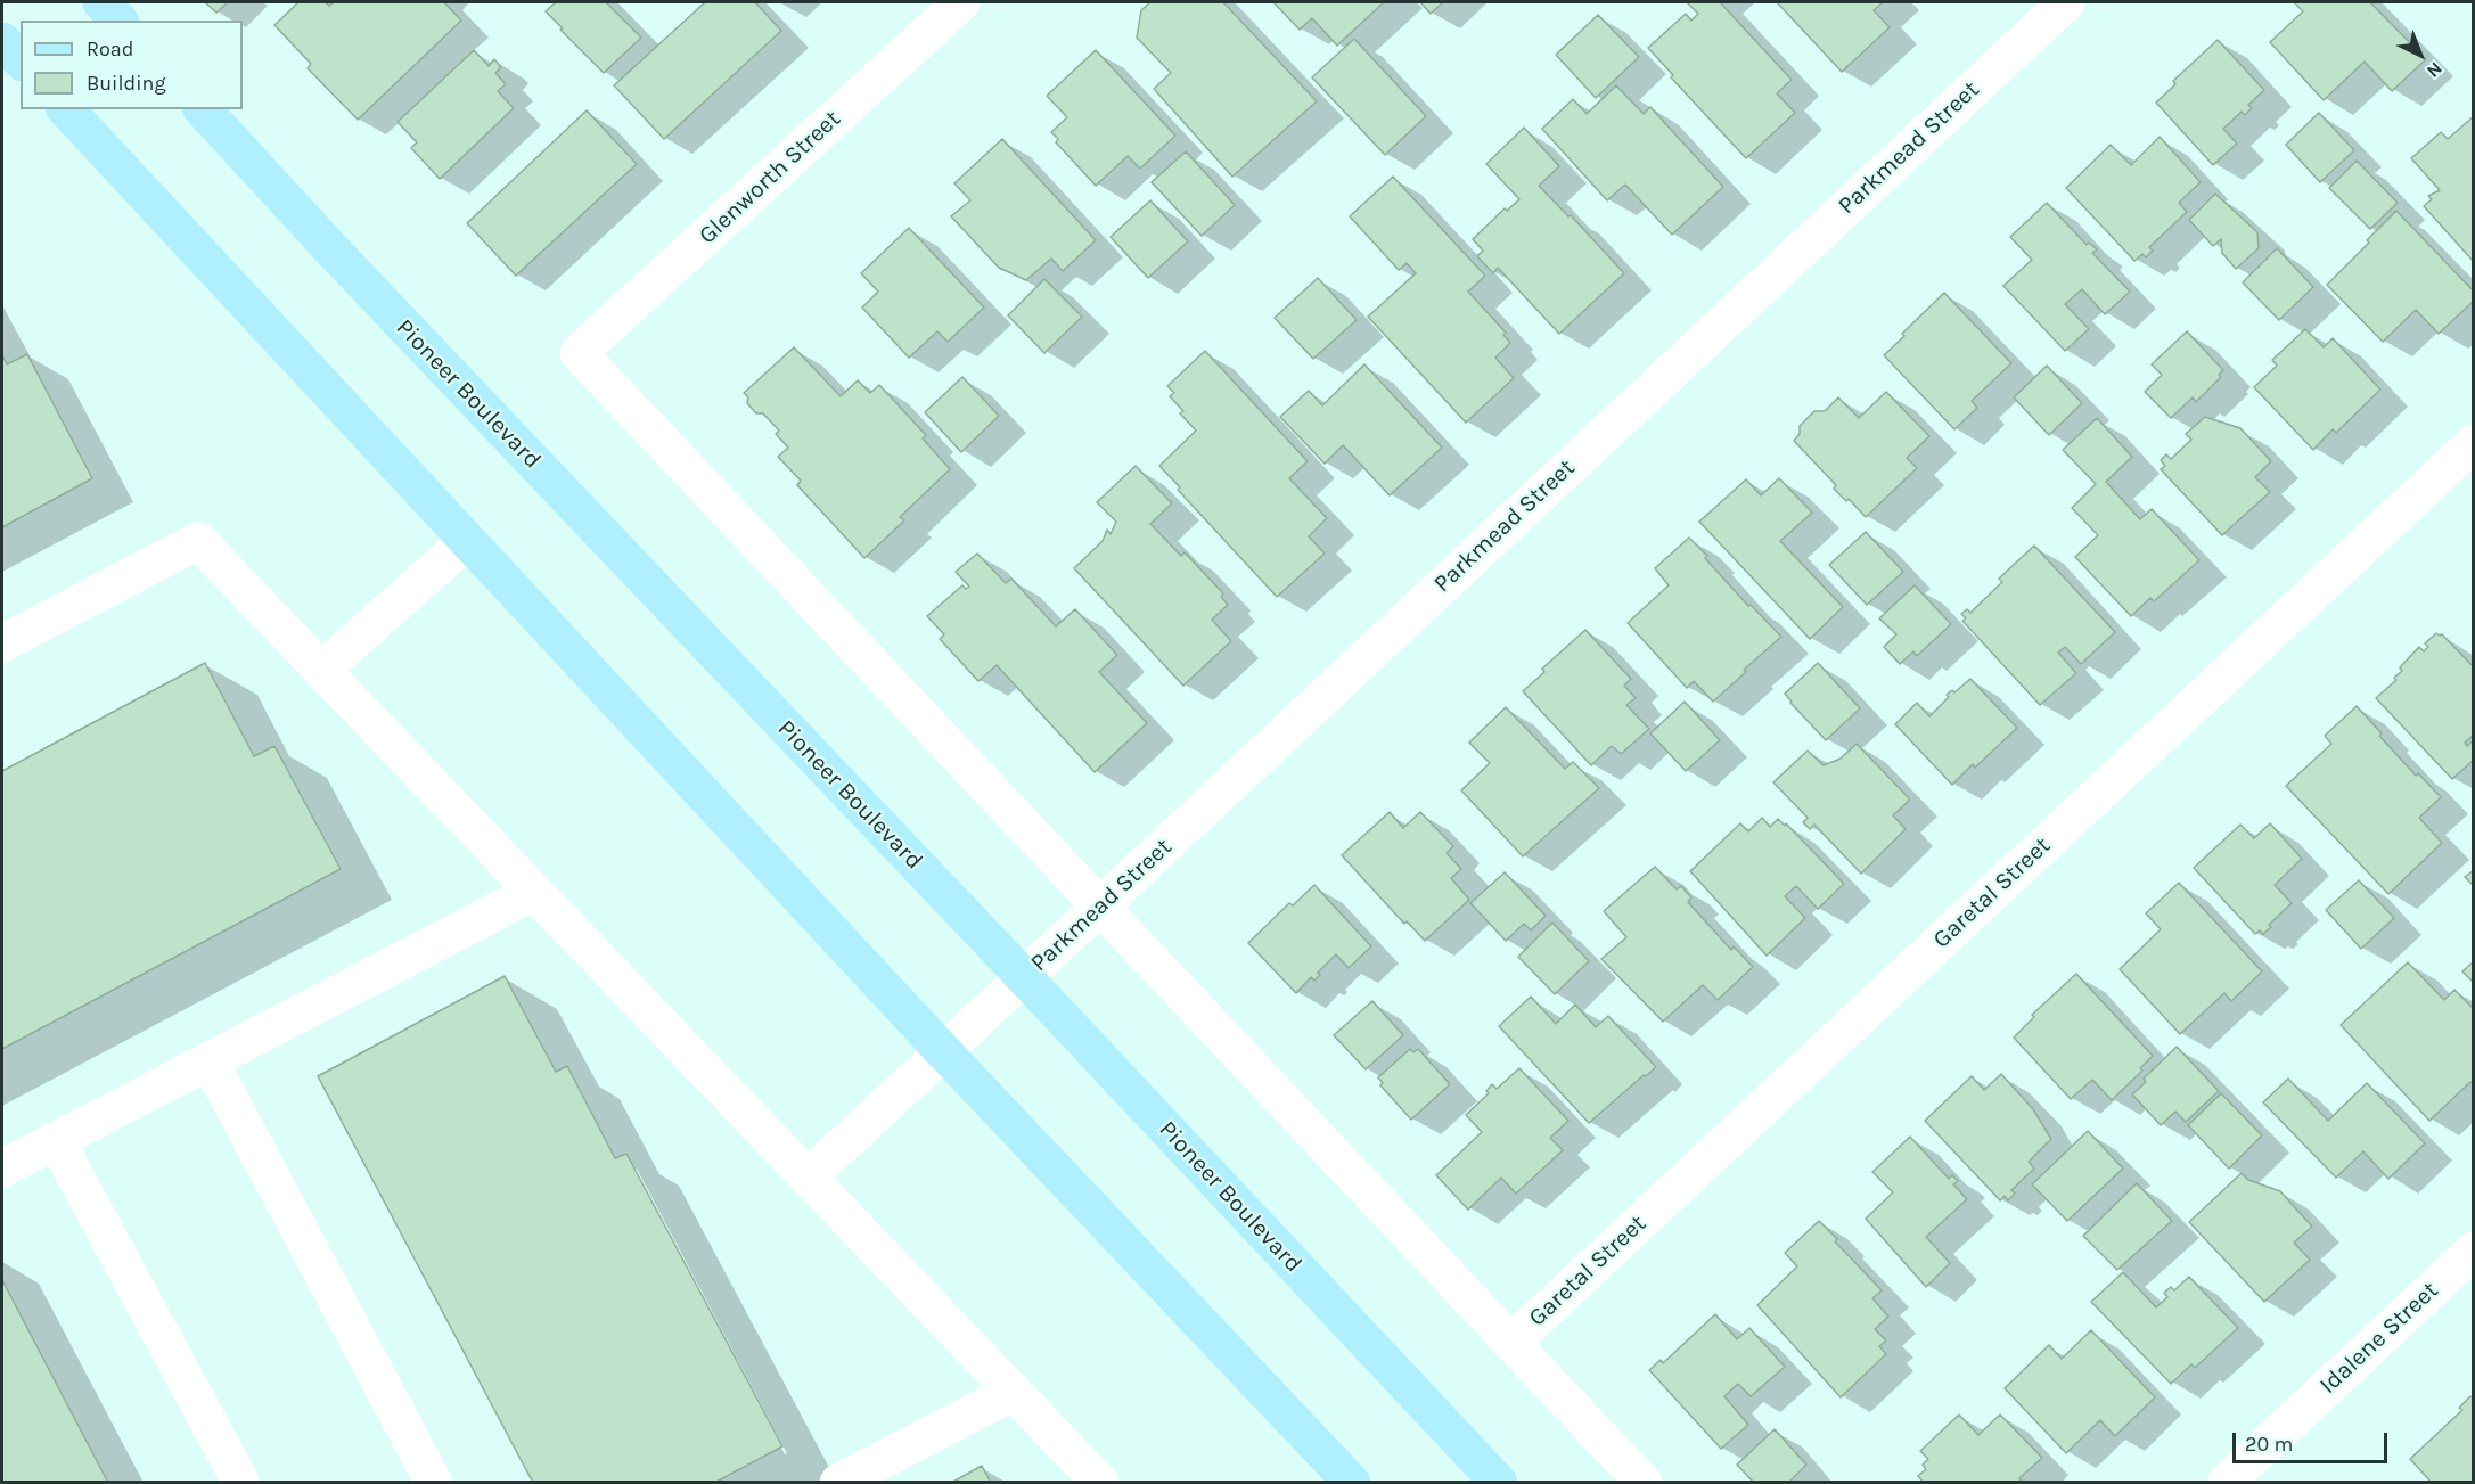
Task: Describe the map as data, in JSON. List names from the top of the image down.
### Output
{
  "streets": {
    "main road": ["Pioneer Boulevard"],
    "street": [
      "Parkmead Street",
      "Glenworth Street",
      "Garetal Street",
      "Idalene Street"
    ]
  },
  "crossings": [
    ["Parkmead Street", "Glenworth Street"],
    ["Parkmead Street", "Pioneer Boulevard"]
  ],
  "legend": ["Road", "Building"],
  "scale_bar": "20 m",
  "north": "bottom right"
}
